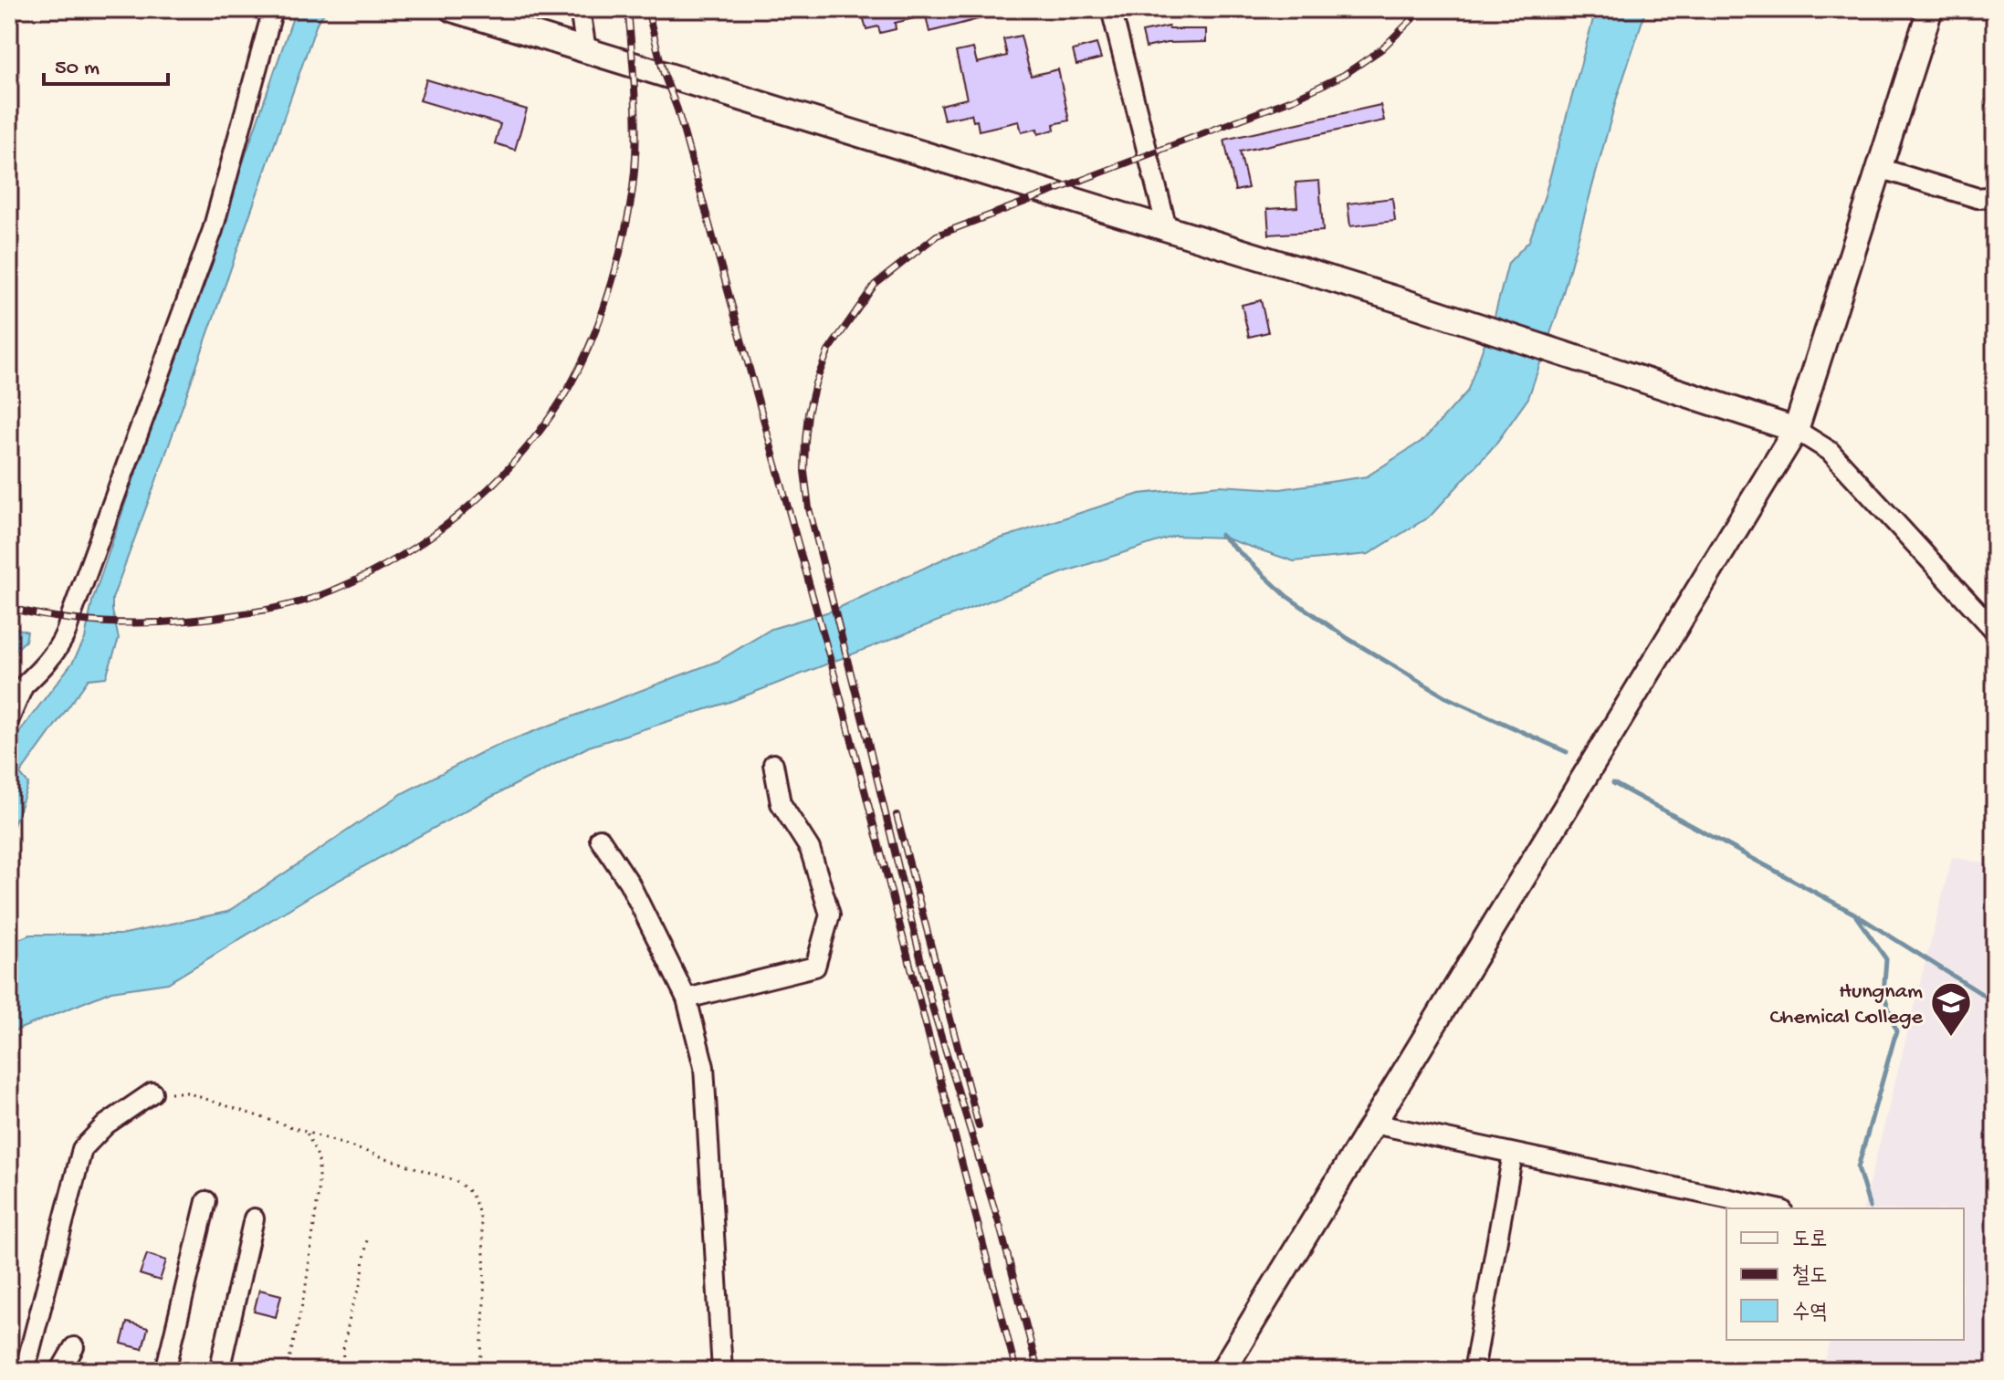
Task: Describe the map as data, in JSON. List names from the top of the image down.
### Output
{
  "places": {
    "school or university": ["Hungnam Chemical College"]
  },
  "legend": ["도로", "철도", "수역"],
  "scale_bar": "50 m"
}
